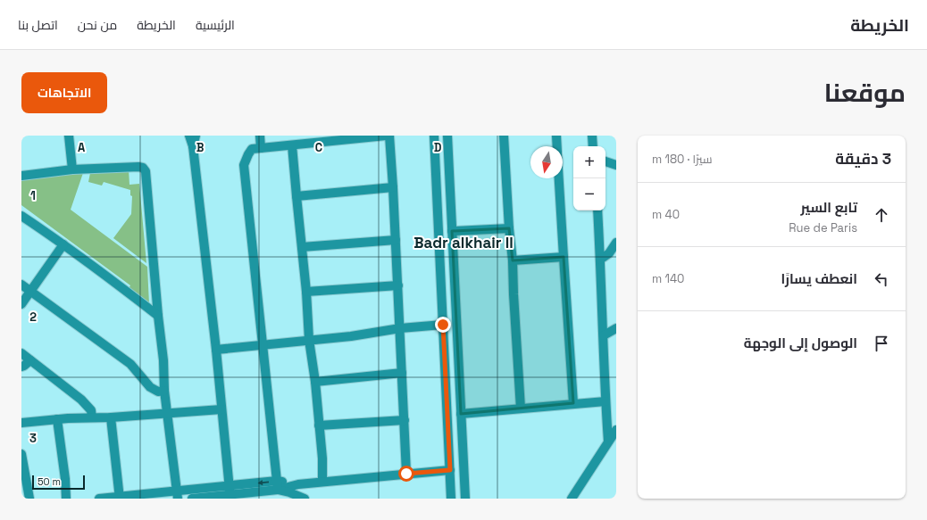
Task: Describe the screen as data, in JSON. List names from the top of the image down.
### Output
{
  "districts": ["Badr alkhair II"],
  "scale_bar": "50 m",
  "north": "bottom",
  "page": {
    "header": "الخريطة",
    "nav": [
      "الرئيسية",
      "الخريطة",
      "من نحن",
      "اتصل بنا"
    ],
    "title": "موقعنا",
    "buttons": "الاتجاهات",
    "heading": ["3 دقيقة", "سيرًا · 180 m"],
    "map_buttons": ["+", "−"],
    "list": [
      ["تابع السير", "Rue de Paris", "40 m"],
      ["انعطف يسارًا", "140 m"],
      "الوصول إلى الوجهة"
    ],
    "scale": "50 m"
  },
  "grid": {
    "columns": [
      "A",
      "B",
      "C",
      "D"
    ],
    "rows": ["1", "2", "3"]
  }
}
